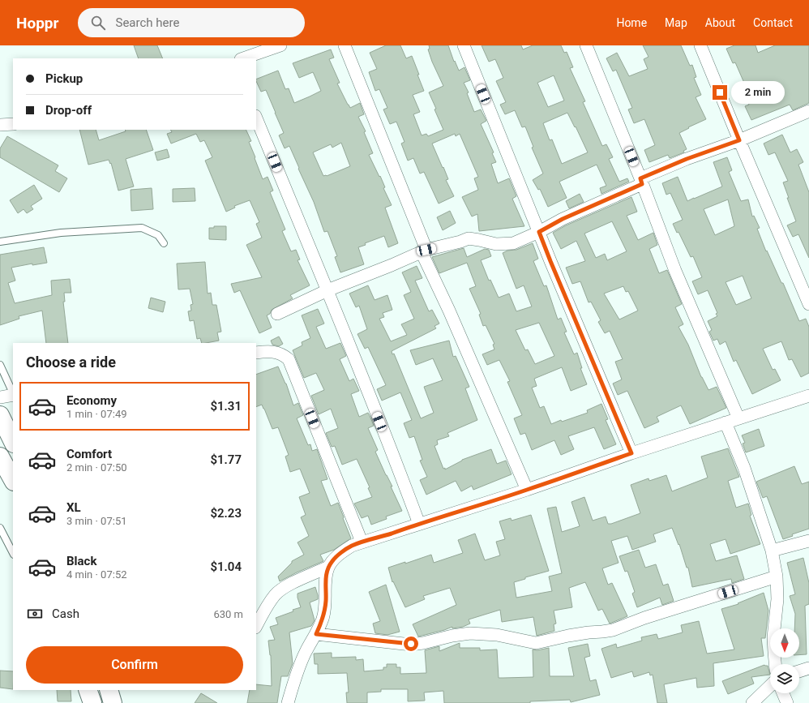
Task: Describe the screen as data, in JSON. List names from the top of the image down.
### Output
{
  "north": "bottom",
  "page": {
    "header": "Hoppr",
    "search": "Search here",
    "nav": [
      "Home",
      "Map",
      "About",
      "Contact"
    ],
    "banner": ["Pickup", "Drop-off"],
    "bubble": "2 min",
    "heading": "Choose a ride",
    "list": [
      {
        "name": "Economy",
        "note": "1 min · 07:49",
        "value": "$1.31"
      },
      {
        "name": "Comfort",
        "note": "2 min · 07:50",
        "value": "$1.77"
      },
      {
        "name": "XL",
        "note": "3 min · 07:51",
        "value": "$2.23"
      },
      {
        "name": "Black",
        "note": "4 min · 07:52",
        "value": "$1.04"
      }
    ],
    "pay": ["Cash", "630 m"],
    "buttons": "Confirm"
  }
}
